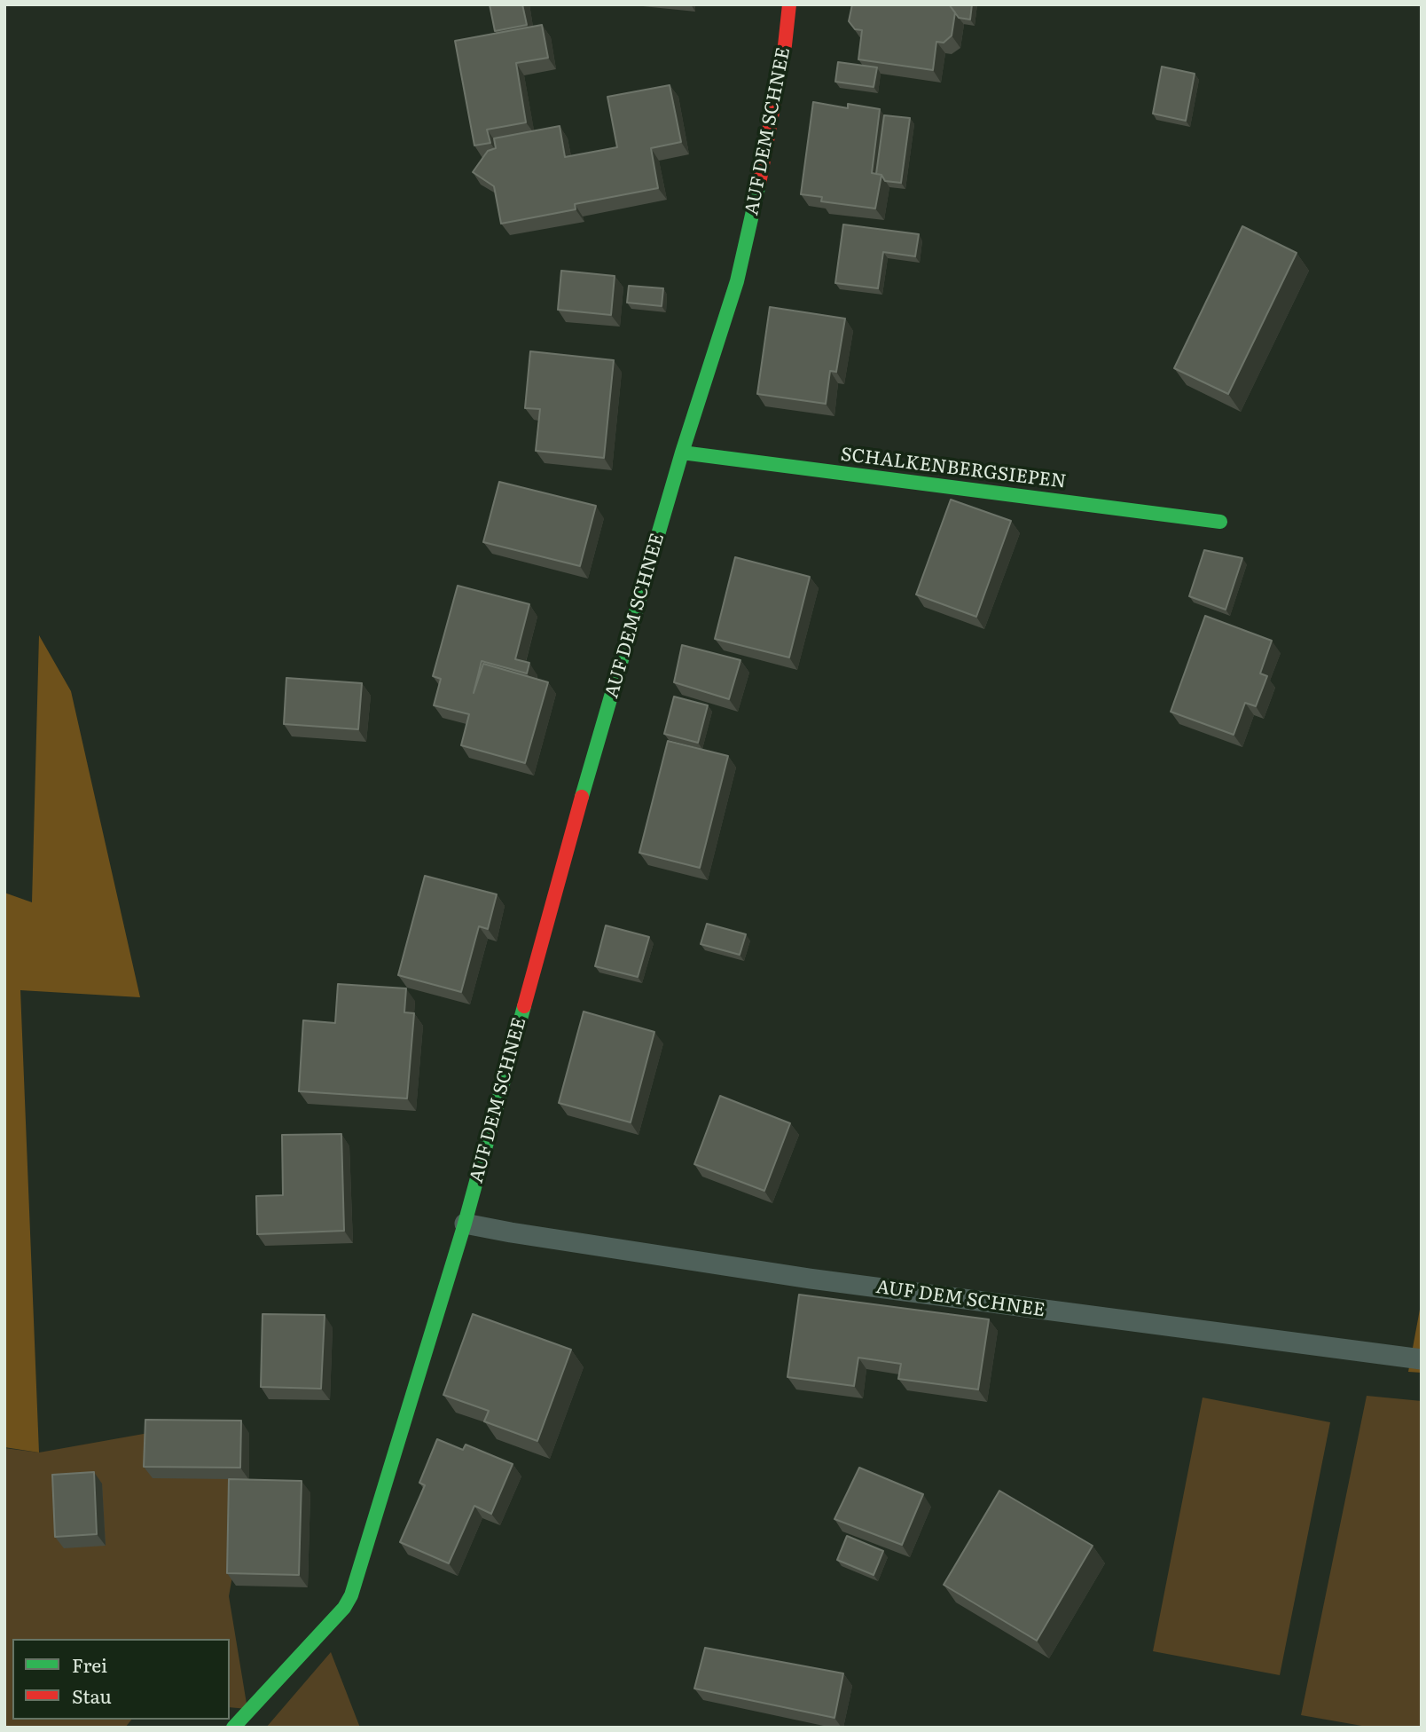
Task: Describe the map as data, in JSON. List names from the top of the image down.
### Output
{
  "streets": {
    "street": ["AUF DEM SCHNEE", "SCHALKENBERGSIEPEN"]
  },
  "crossings": [
    ["AUF DEM SCHNEE", "SCHALKENBERGSIEPEN"]
  ],
  "legend": ["Frei", "Stau"]
}
